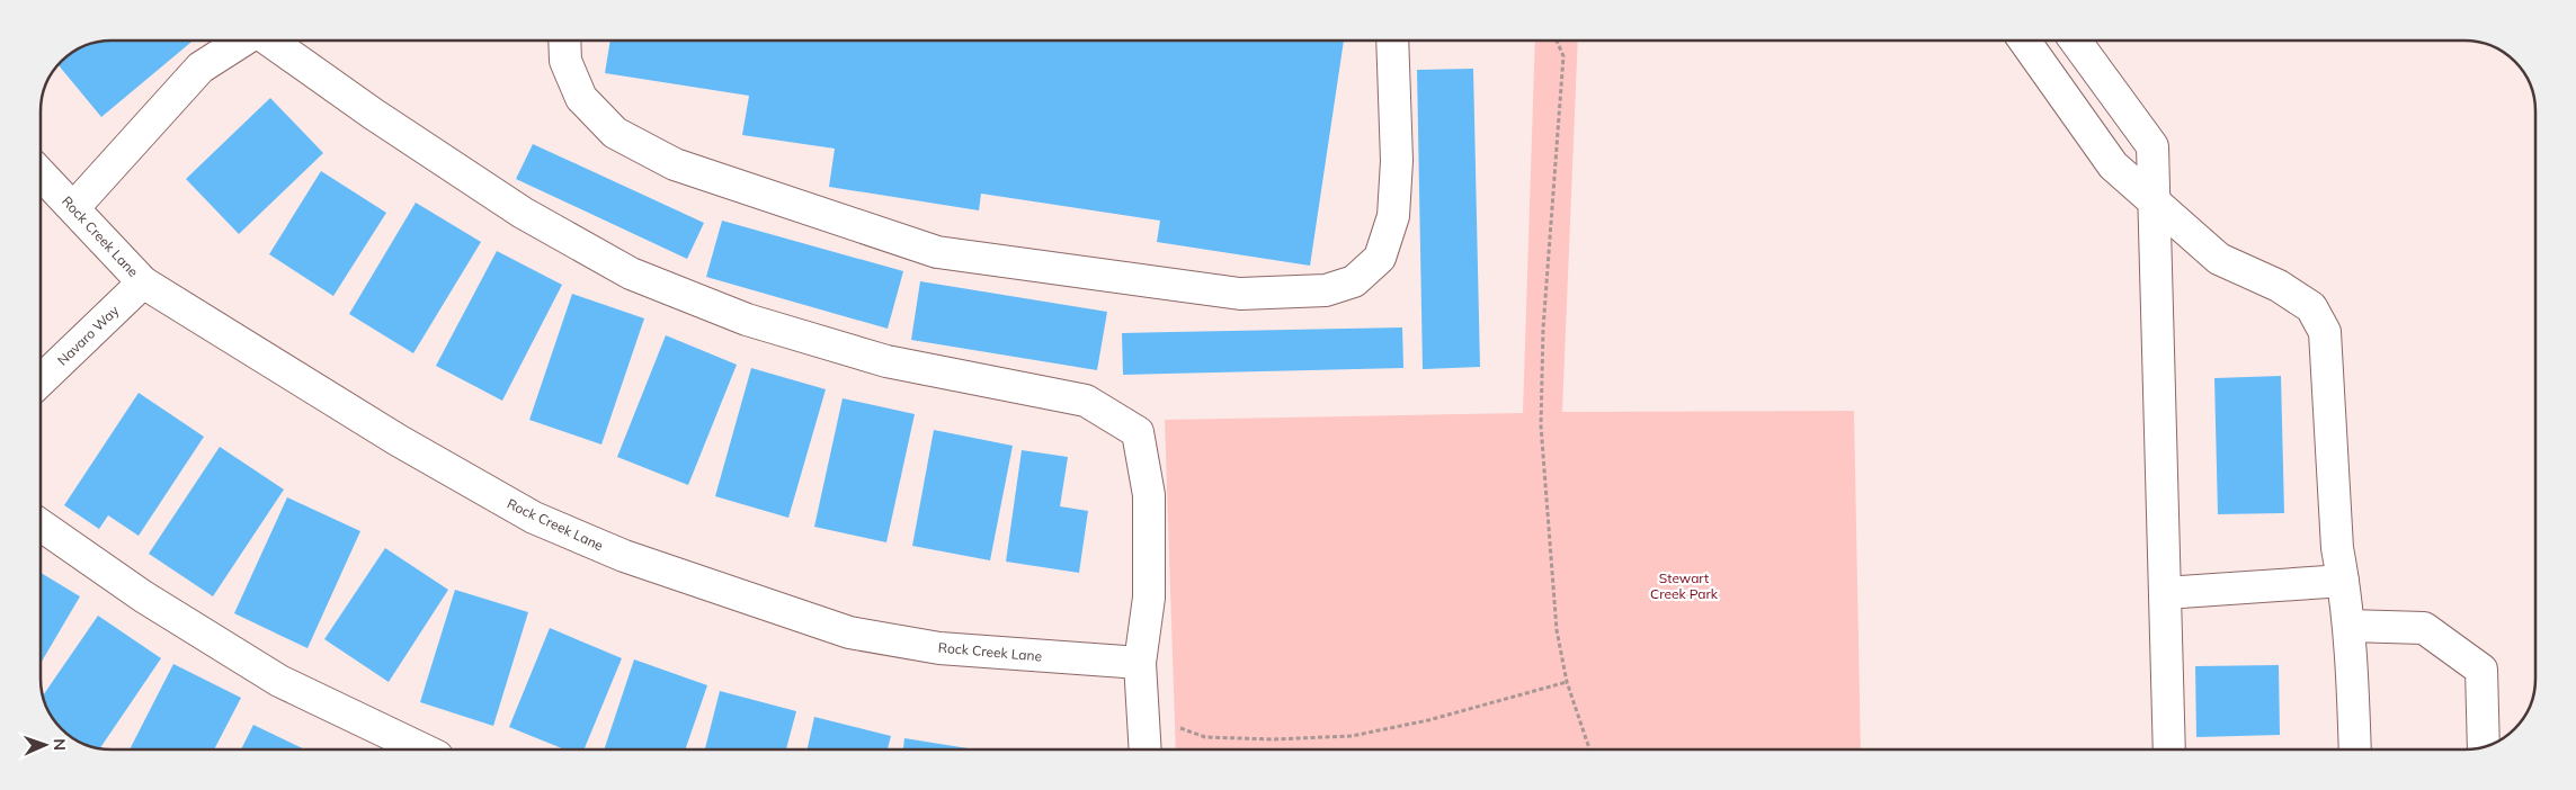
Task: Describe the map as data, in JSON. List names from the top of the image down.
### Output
{
  "streets": {
    "street": ["Rock Creek Lane", "Navaro Way"]
  },
  "crossings": [
    ["Rock Creek Lane", "Navaro Way"]
  ],
  "parks": ["Stewart Creek Park"],
  "north": "right"
}
